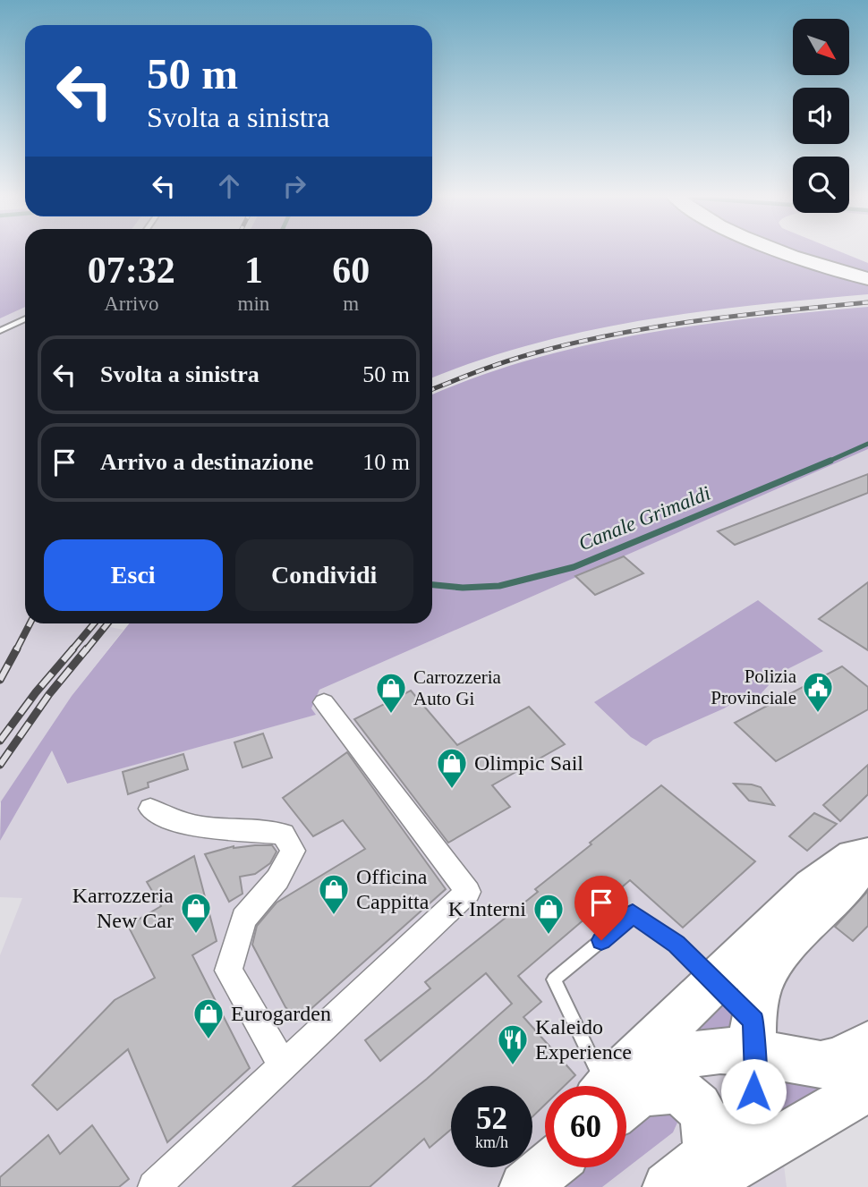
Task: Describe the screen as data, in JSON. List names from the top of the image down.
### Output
{
  "water": ["Canale Grimaldi"],
  "places": {
    "public building": ["Polizia Provinciale"],
    "shop": [
      "Carrozzeria Auto Gi",
      "Olimpic Sail",
      "Officina Cappitta",
      "Karrozzeria New Car",
      "K Interni",
      "Eurogarden"
    ],
    "restaurant": ["Kaleido Experience"]
  },
  "north": "bottom right",
  "page": {
    "turn": ["50 m", "Svolta a sinistra"],
    "eta": [
      "07:32",
      "Arrivo",
      "1",
      "min",
      "60",
      "m"
    ],
    "list": [
      {
        "name": "Svolta a sinistra",
        "value": "50 m"
      },
      {
        "name": "Arrivo a destinazione",
        "value": "10 m"
      }
    ],
    "buttons": ["Esci", "Condividi"],
    "speed": "52 km/h",
    "limit": "60"
  }
}
